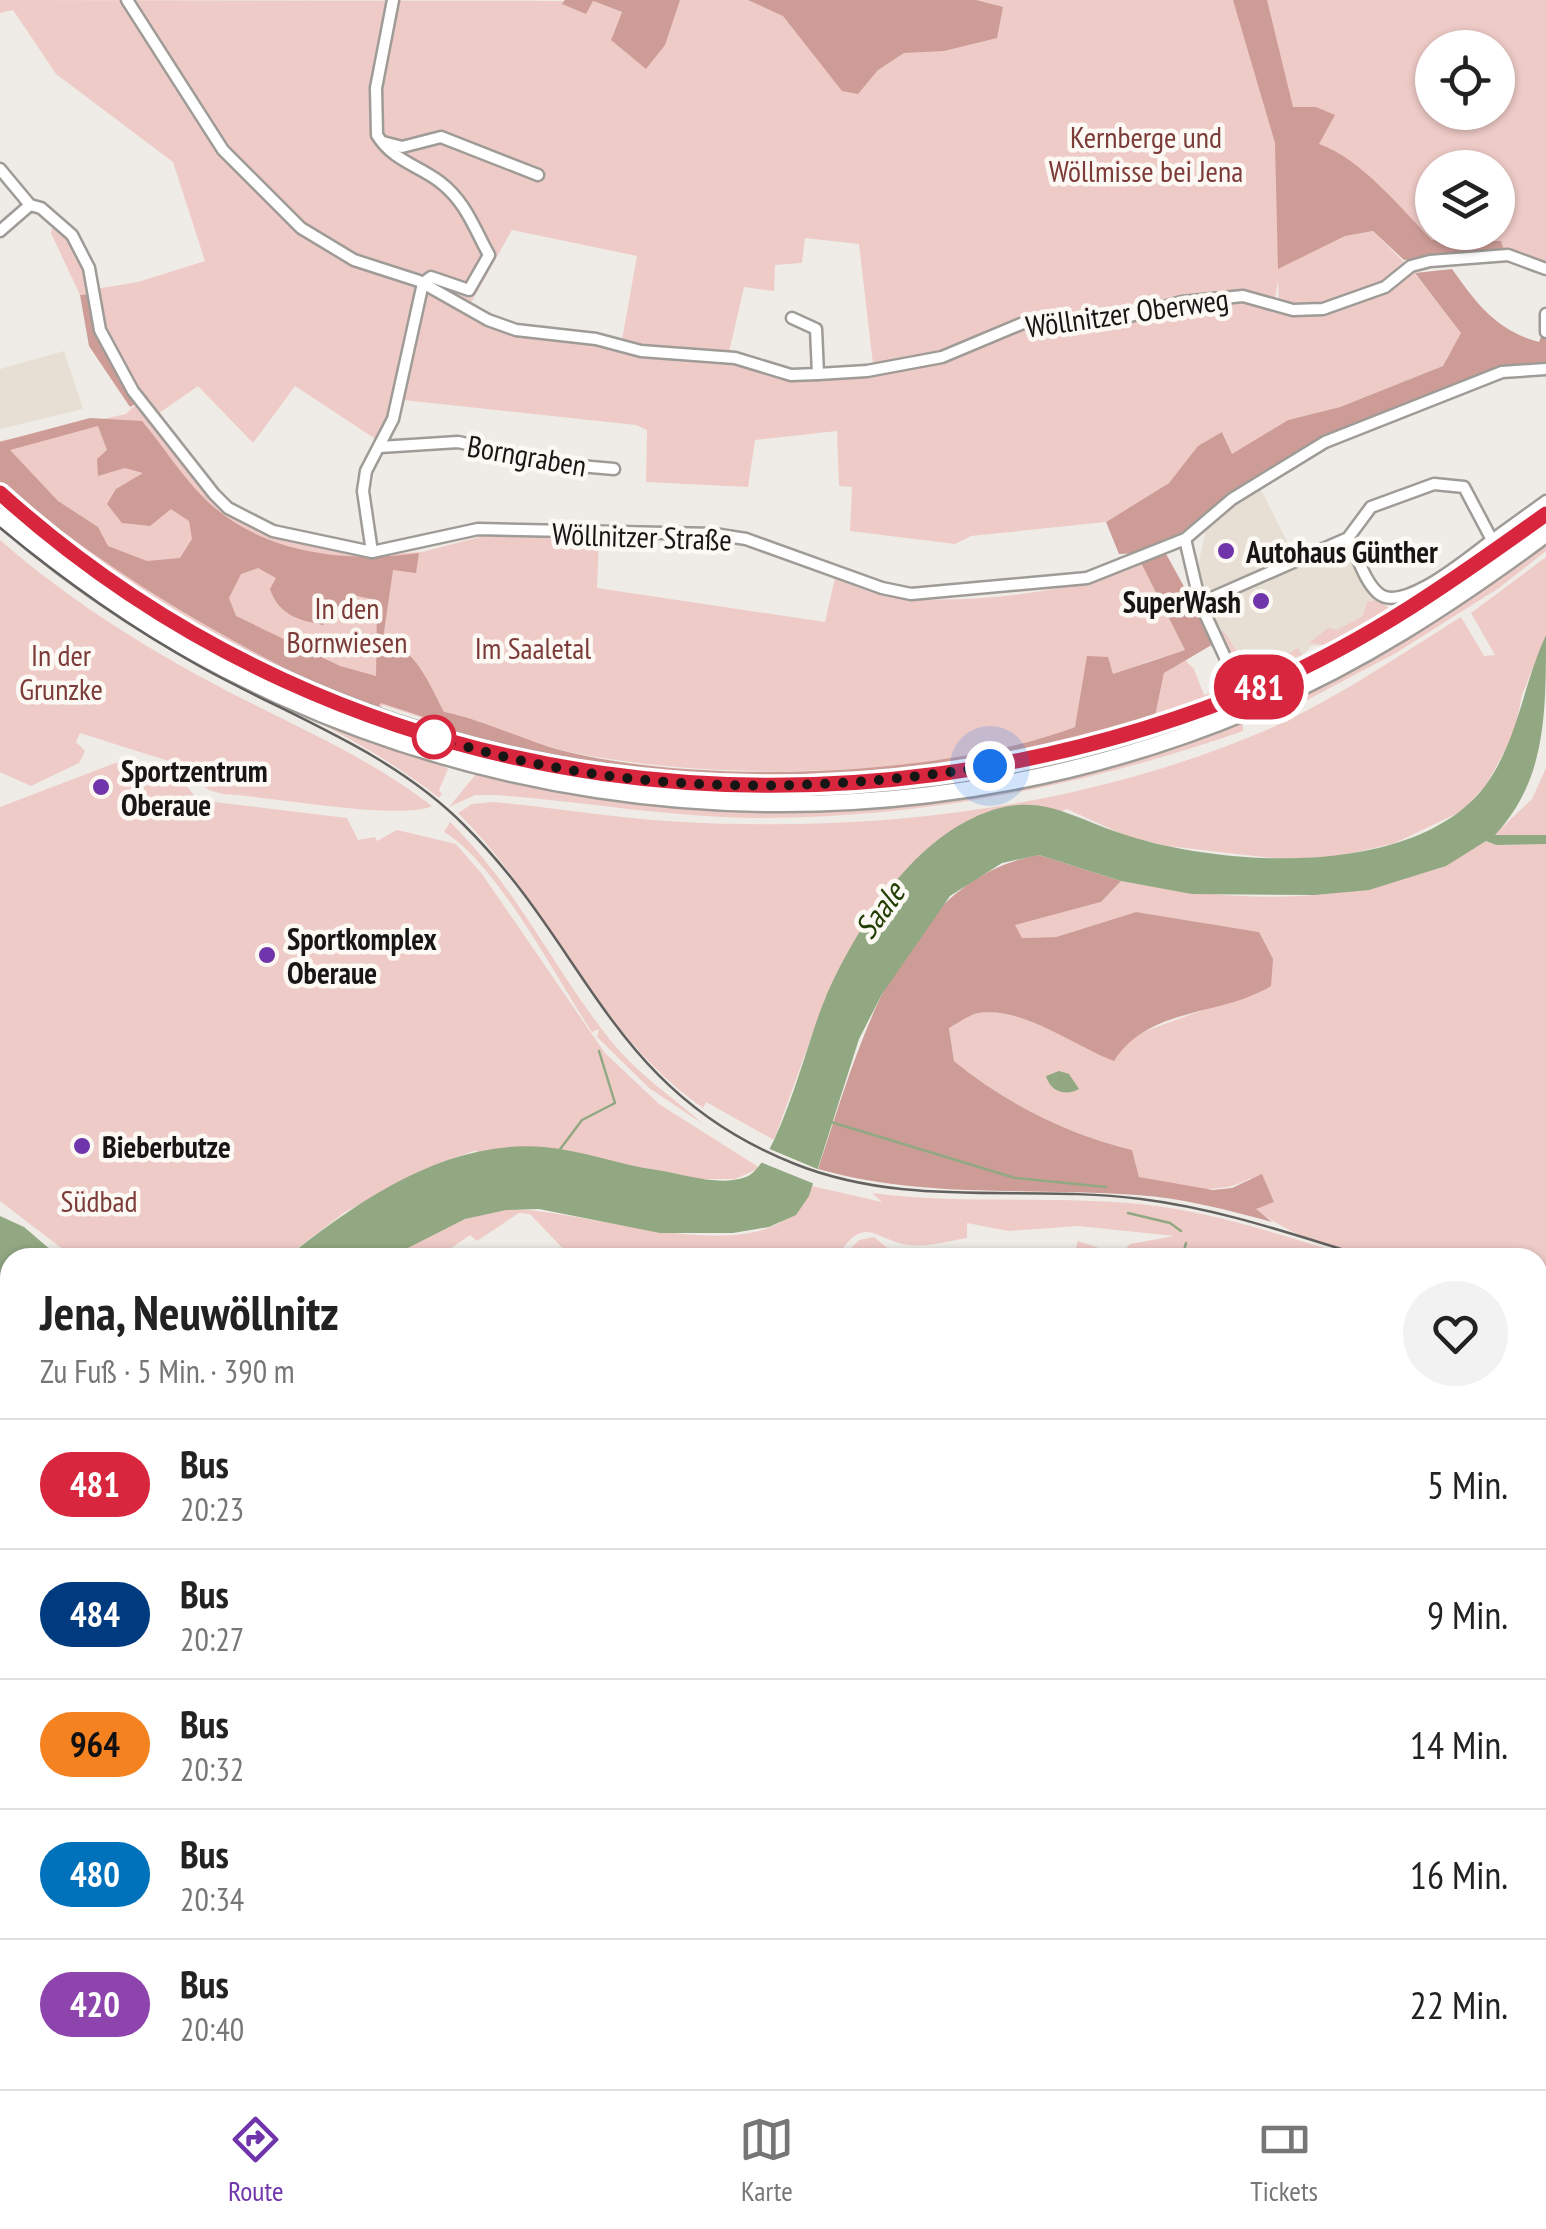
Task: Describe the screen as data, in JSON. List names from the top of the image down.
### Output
{
  "streets": {
    "street": ["Wöllnitzer Oberweg", "Borngraben", "Wöllnitzer Straße"]
  },
  "water": ["Saale"],
  "parks": [
    "Kernberge und Wöllmisse bei Jena",
    "In den Bornwiesen",
    "Im Saaletal",
    "In der Grunzke",
    "Südbad"
  ],
  "places": [
    "Autohaus Günther",
    "SuperWash",
    "Sportzentrum Oberaue",
    "Sportkomplex Oberaue",
    "Bieberbutze"
  ],
  "lines": ["bus line 481"],
  "page": {
    "on_map": "481",
    "heading": ["Jena, Neuwöllnitz", "Zu Fuß · 5 Min. · 390 m"],
    "list": [
      {
        "mark": "481",
        "name": "Bus",
        "note": "20:23",
        "value": "5 Min."
      },
      {
        "mark": "484",
        "name": "Bus",
        "note": "20:27",
        "value": "9 Min."
      },
      {
        "mark": "964",
        "name": "Bus",
        "note": "20:32",
        "value": "14 Min."
      },
      {
        "mark": "480",
        "name": "Bus",
        "note": "20:34",
        "value": "16 Min."
      },
      {
        "mark": "420",
        "name": "Bus",
        "note": "20:40",
        "value": "22 Min."
      }
    ],
    "tabs": ["Route", "Karte", "Tickets"]
  }
}
